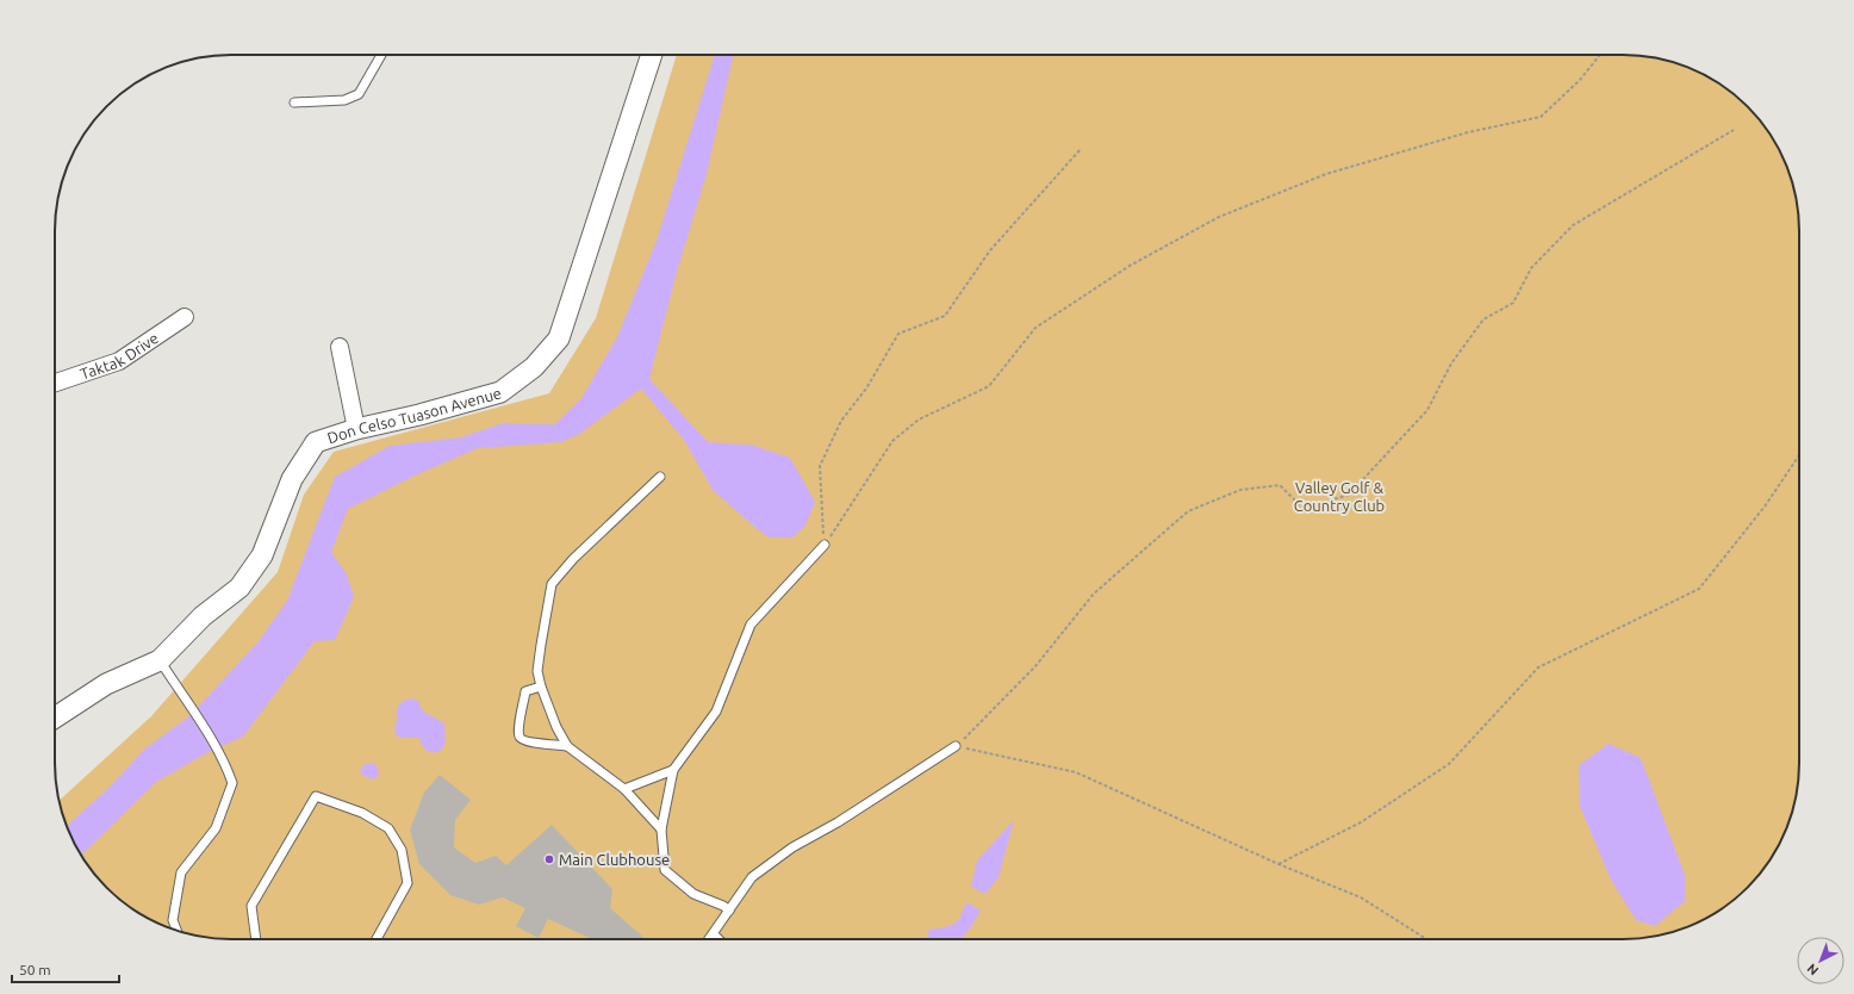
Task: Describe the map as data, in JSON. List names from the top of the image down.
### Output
{
  "streets": {
    "street": ["Taktak Drive", "Don Celso Tuason Avenue"]
  },
  "parks": ["Valley Golf & Country Club"],
  "places": ["Main Clubhouse"],
  "scale_bar": "50 m",
  "north": "bottom left"
}
